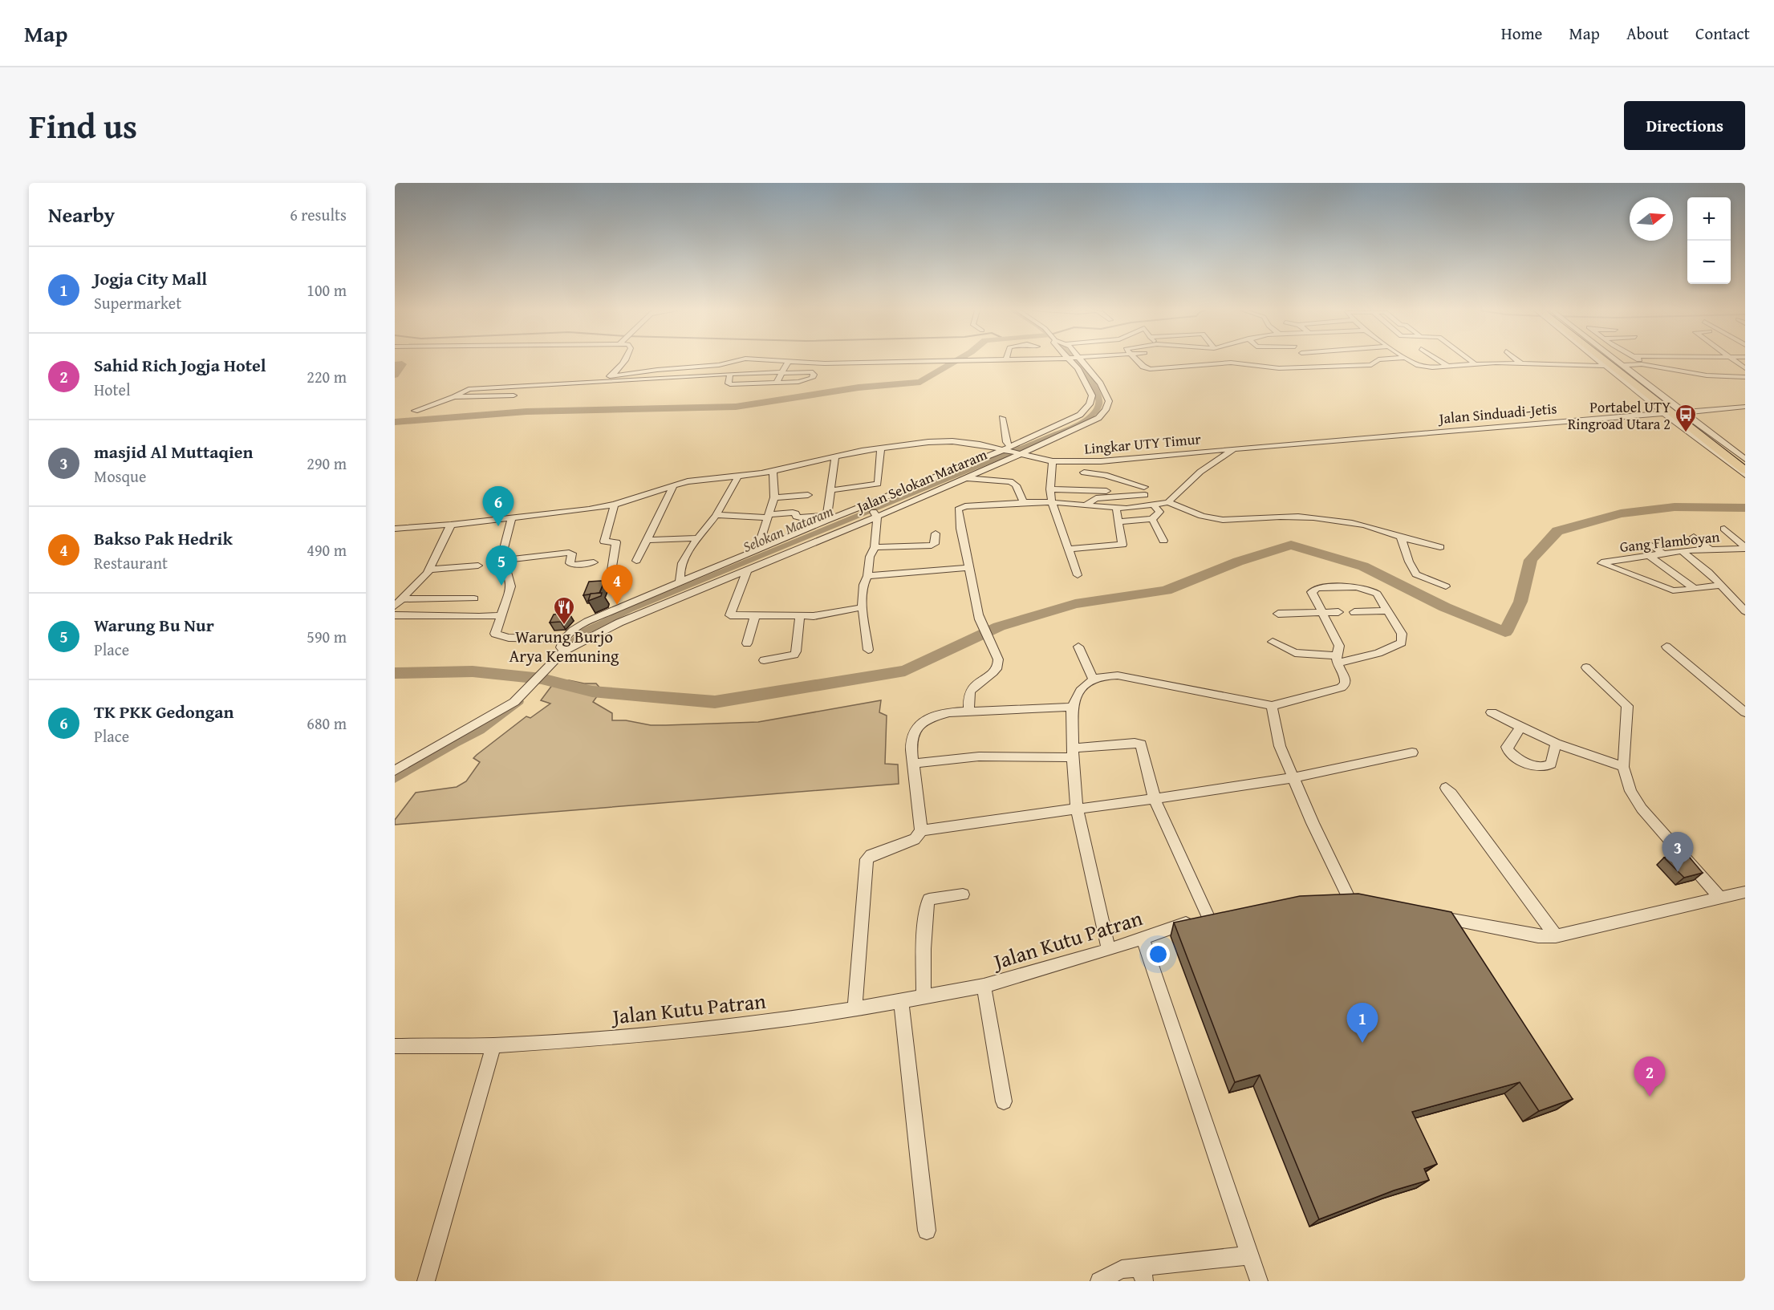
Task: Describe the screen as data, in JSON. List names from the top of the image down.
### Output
{
  "streets": {
    "street": [
      "Jalan Sinduadi-Jetis",
      "Lingkar UTY Timur",
      "Jalan Selokan Mataram",
      "Gang Flamboyan",
      "Jalan Kutu Patran"
    ]
  },
  "crossings": [
    ["Jalan Sinduadi-Jetis", "Lingkar UTY Timur"],
    ["Lingkar UTY Timur", "Jalan Selokan Mataram"]
  ],
  "water": ["Selokan Mataram"],
  "places": {
    "bus stop": ["Portabel UTY Ringroad Utara 2"],
    "restaurant": ["Warung Burjo Arya Kemuning"]
  },
  "north": "right",
  "page": {
    "header": "Map",
    "nav": [
      "Home",
      "Map",
      "About",
      "Contact"
    ],
    "title": "Find us",
    "buttons": "Directions",
    "heading": ["Nearby", "6 results"],
    "map_buttons": ["+", "−"],
    "list": [
      {
        "mark": "1",
        "name": "Jogja City Mall",
        "note": "Supermarket",
        "value": "100 m"
      },
      {
        "mark": "2",
        "name": "Sahid Rich Jogja Hotel",
        "note": "Hotel",
        "value": "220 m"
      },
      {
        "mark": "3",
        "name": "masjid Al Muttaqien",
        "note": "Mosque",
        "value": "290 m"
      },
      {
        "mark": "4",
        "name": "Bakso Pak Hedrik",
        "note": "Restaurant",
        "value": "490 m"
      },
      {
        "mark": "5",
        "name": "Warung Bu Nur",
        "note": "Place",
        "value": "590 m"
      },
      {
        "mark": "6",
        "name": "TK PKK Gedongan",
        "note": "Place",
        "value": "680 m"
      }
    ],
    "pins": [
      "6",
      "5",
      "4",
      "3",
      "1",
      "2"
    ]
  }
}
